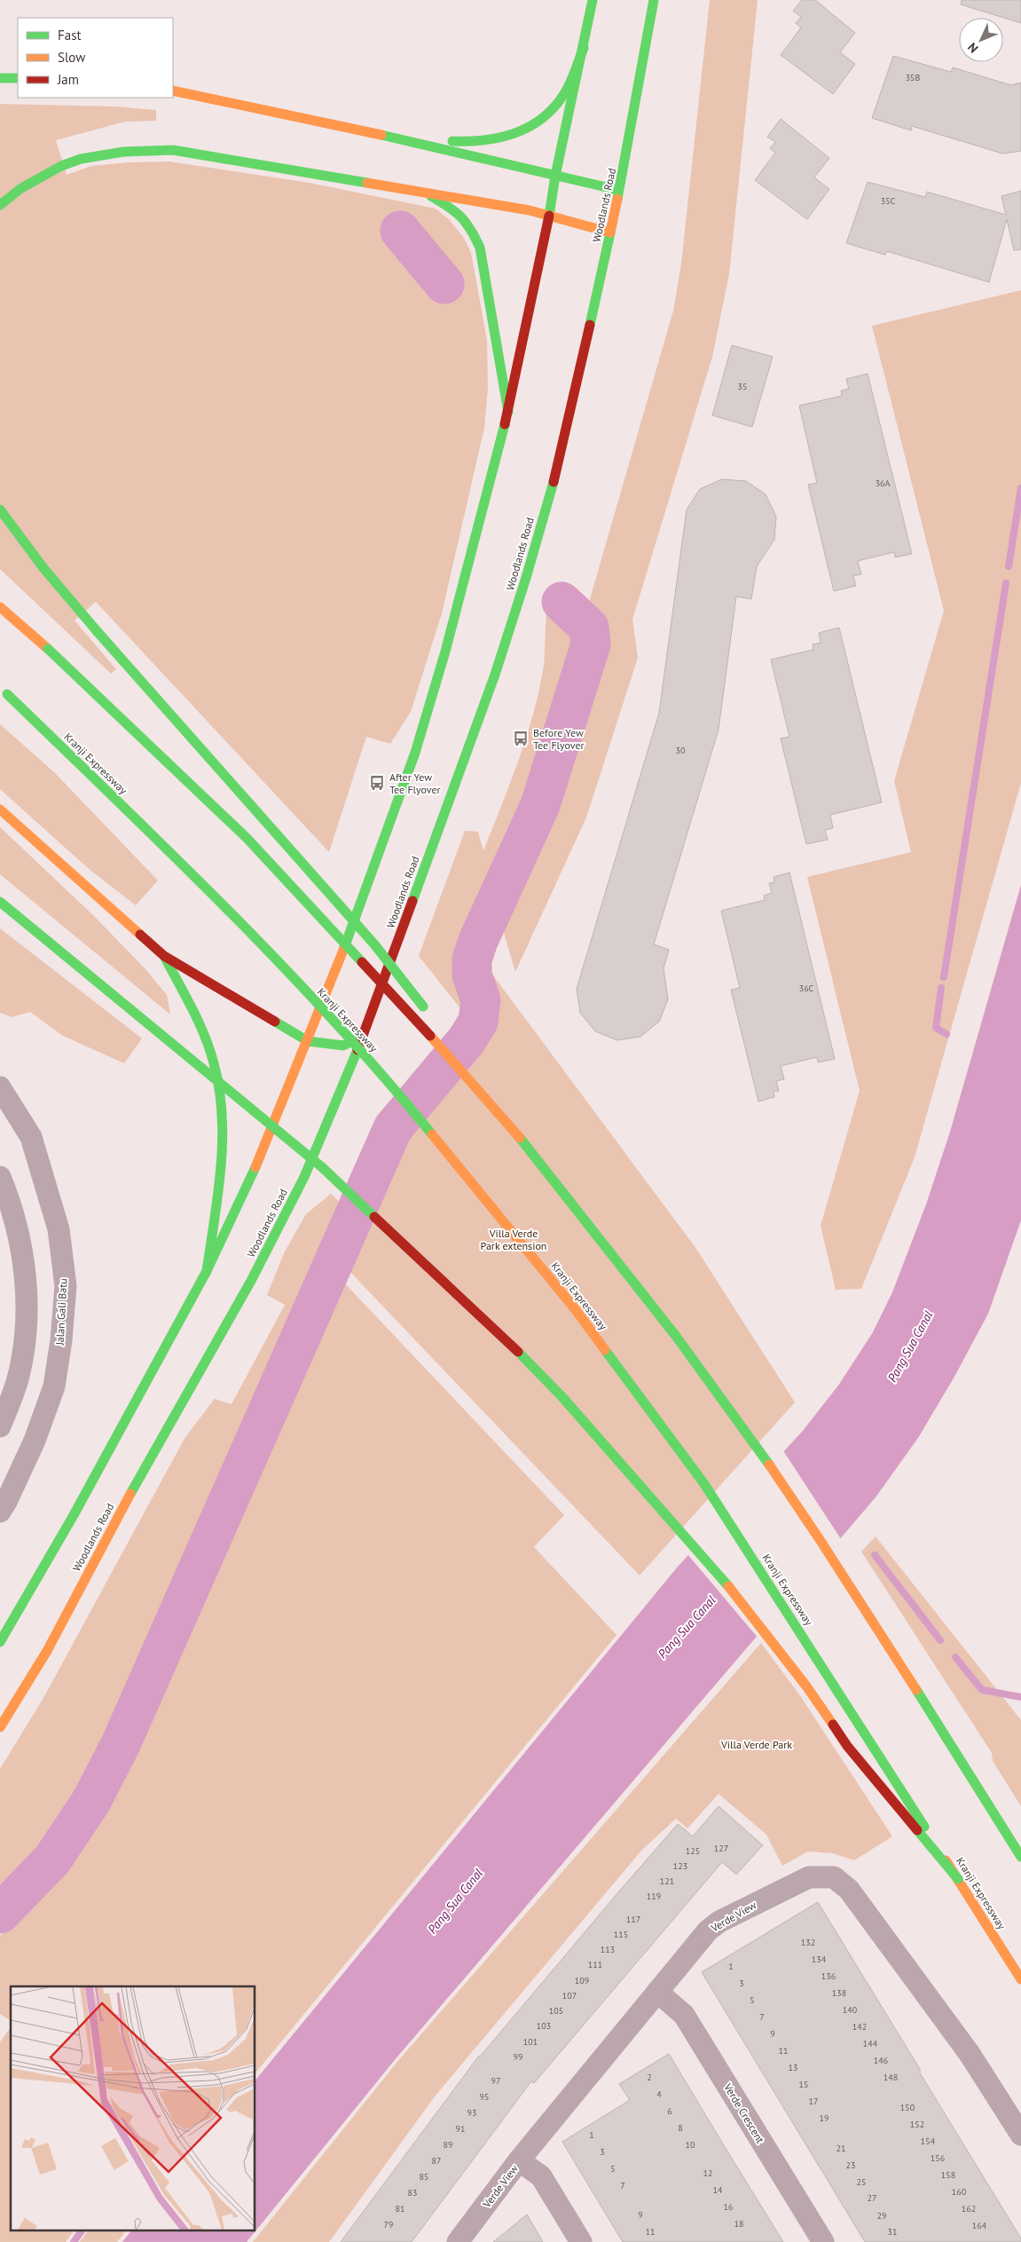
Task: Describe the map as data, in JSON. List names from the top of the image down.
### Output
{
  "streets": {
    "main road": ["Woodlands Road", "Kranji Expressway"],
    "street": ["Jalan Gali Batu", "Verde View", "Verde Crescent"]
  },
  "crossings": [
    ["Verde View", "Verde Crescent"]
  ],
  "water": ["Pang Sua Canal"],
  "parks": ["Villa Verde Park extension", "Villa Verde Park"],
  "places": {
    "bus stop": ["Before Yew Tee Flyover", "After Yew Tee Flyover"]
  },
  "house_numbers": [
    "35B",
    "35C",
    "35",
    "36A",
    "30",
    "36C",
    "127",
    "125",
    "123",
    "121",
    "119",
    "117",
    "115",
    "132",
    "113",
    "134",
    "111",
    "1",
    "136",
    "109",
    "3",
    "138",
    "107",
    "5",
    "140",
    "105",
    "7",
    "103",
    "142",
    "9",
    "101",
    "144",
    "11",
    "99",
    "146",
    "13",
    "2",
    "148",
    "97",
    "15",
    "4",
    "95",
    "17",
    "150",
    "6",
    "93",
    "19",
    "152",
    "8",
    "91",
    "1",
    "154",
    "89",
    "10",
    "21",
    "3",
    "156",
    "87",
    "23",
    "5",
    "12",
    "158",
    "85",
    "25",
    "7",
    "14",
    "160",
    "83",
    "27",
    "16",
    "81",
    "162",
    "9",
    "29",
    "18",
    "79",
    "164",
    "11",
    "31"
  ],
  "legend": ["Fast", "Slow", "Jam"],
  "north": "bottom left"
}
